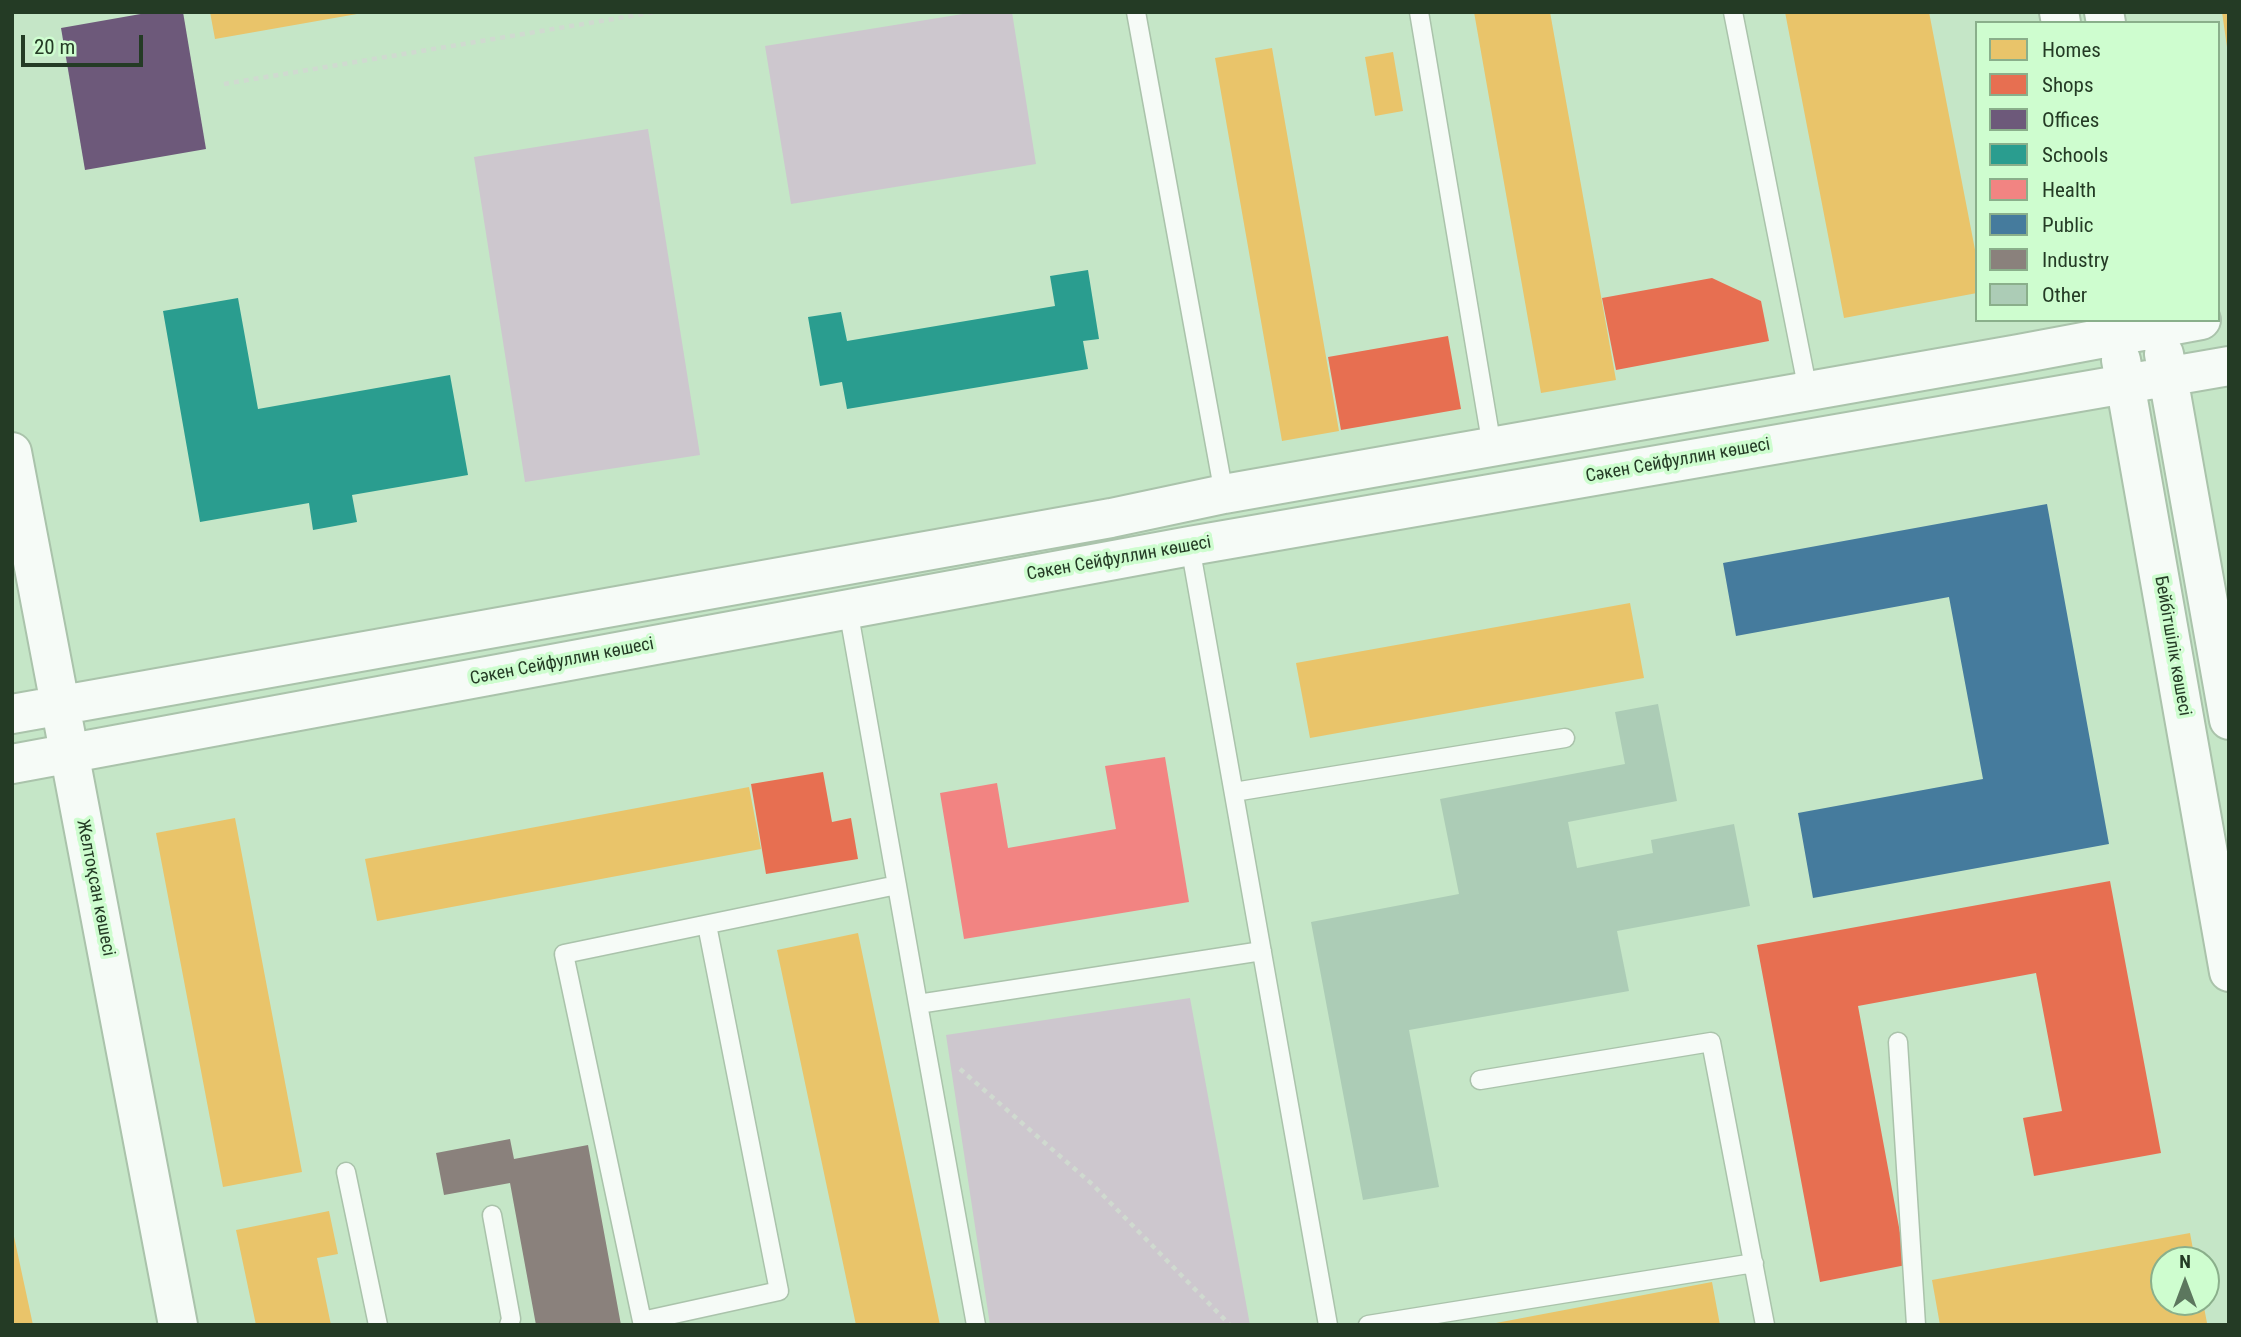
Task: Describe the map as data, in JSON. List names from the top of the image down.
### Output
{
  "streets": {
    "main road": ["Сәкен Сейфуллин көшесі", "Бейбітшілік көшесі", "Желтоқсан көшесі"]
  },
  "crossings": [
    ["Сәкен Сейфуллин көшесі", "Бейбітшілік көшесі"],
    ["Сәкен Сейфуллин көшесі", "Желтоқсан көшесі"]
  ],
  "legend": [
    "Homes",
    "Shops",
    "Offices",
    "Schools",
    "Health",
    "Public",
    "Industry",
    "Other"
  ],
  "scale_bar": "20 m",
  "north": "top"
}
